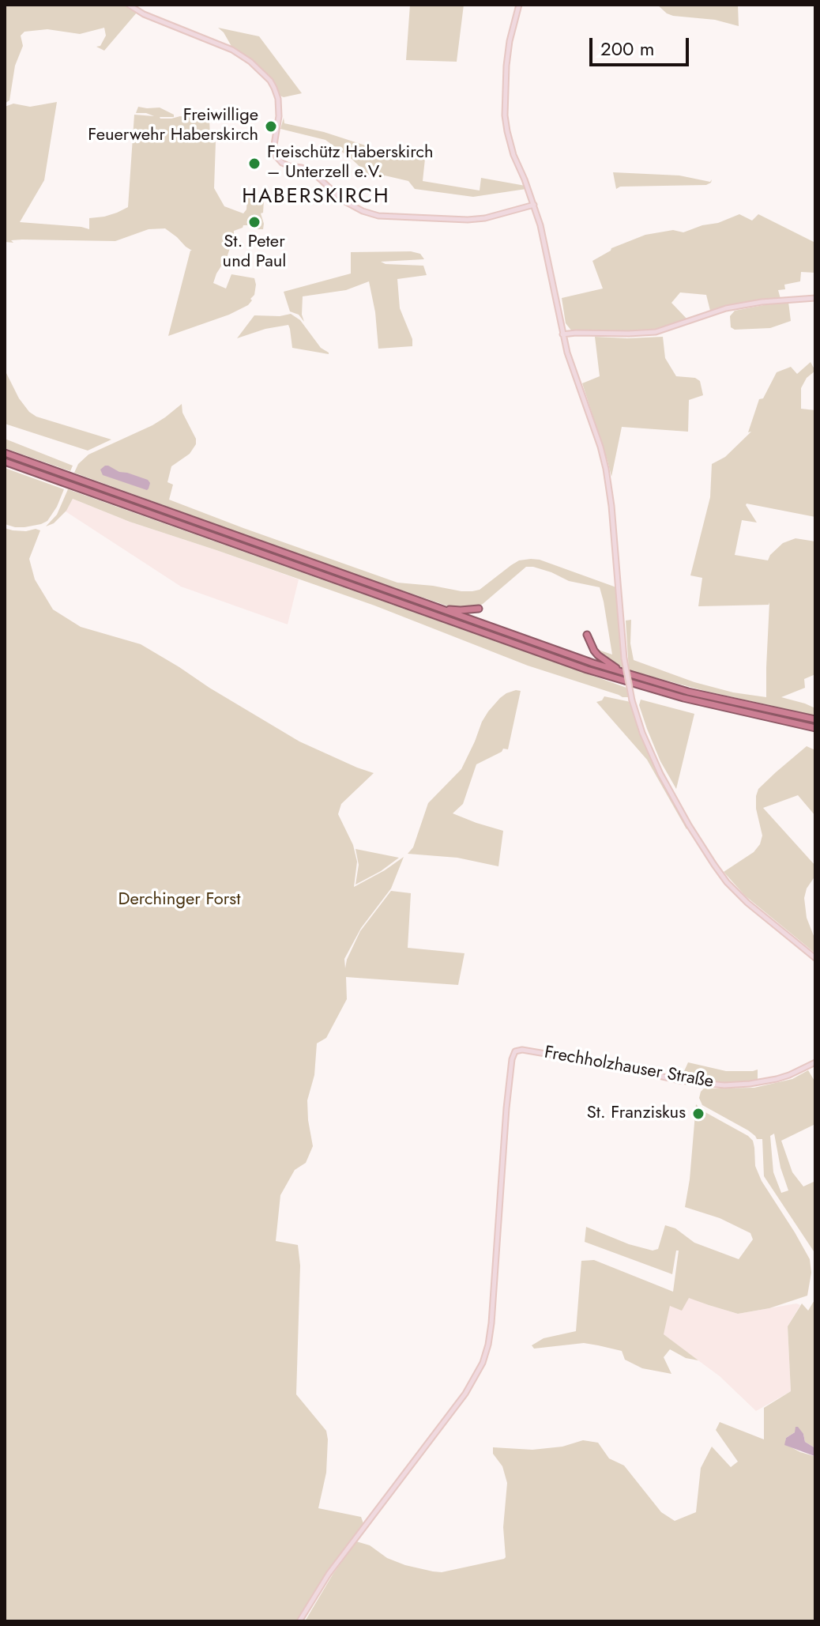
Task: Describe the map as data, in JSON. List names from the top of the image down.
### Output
{
  "streets": {
    "street": ["Frechholzhauser Straße"]
  },
  "districts": ["HABERSKIRCH"],
  "parks": ["Derchinger Forst"],
  "places": [
    "Freiwillige Feuerwehr Haberskirch",
    "Freischütz Haberskirch – Unterzell e.V.",
    "St. Peter und Paul",
    "St. Franziskus"
  ],
  "scale_bar": "200 m"
}
